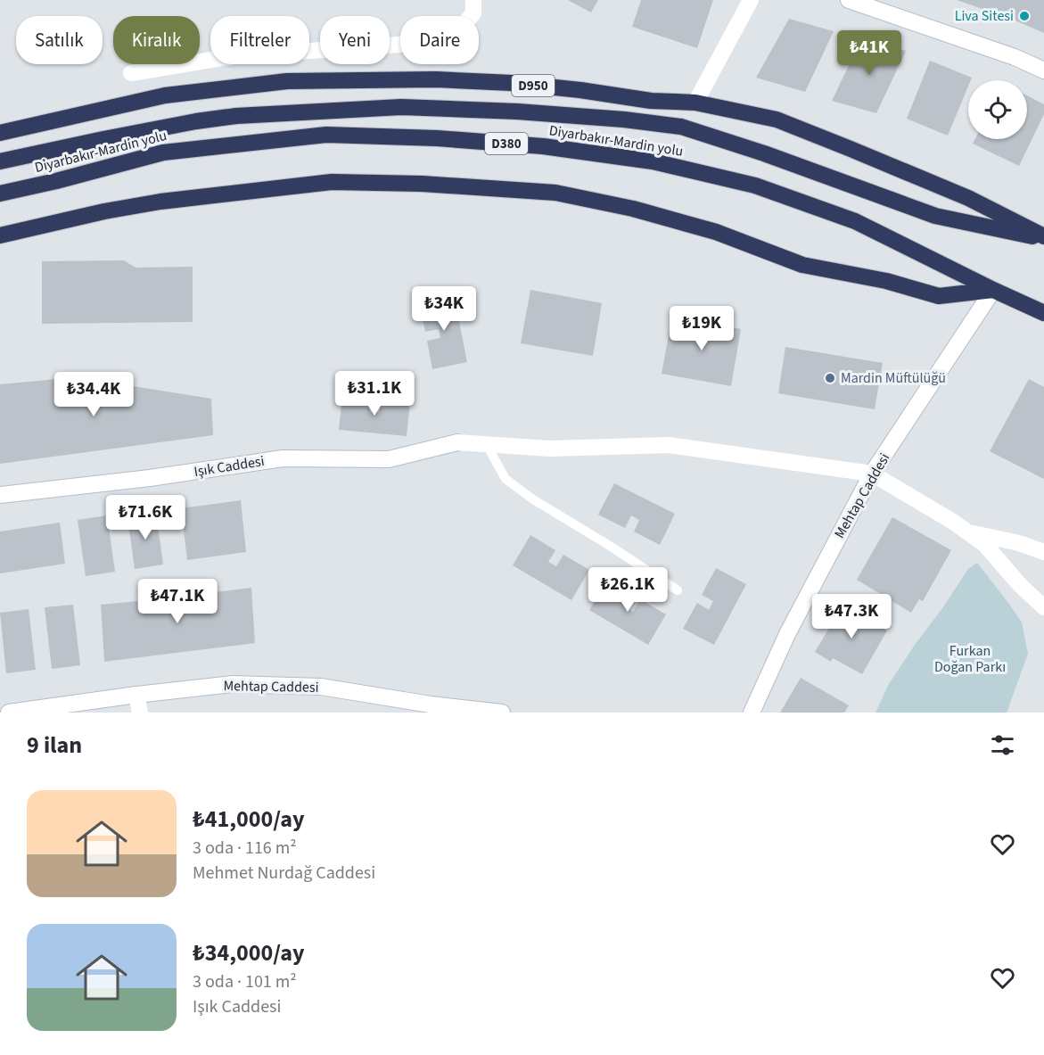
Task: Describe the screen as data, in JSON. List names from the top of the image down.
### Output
{
  "streets": {
    "highway": ["D950", "Diyarbakır-Mardin yolu", "D380"],
    "street": ["Işık Caddesi", "Mehtap Caddesi"]
  },
  "crossings": [
    ["D950", "Diyarbakır-Mardin yolu"],
    ["Diyarbakır-Mardin yolu", "Mehtap Caddesi"],
    ["Işık Caddesi", "Mehtap Caddesi"]
  ],
  "parks": ["Furkan Doğan Parkı"],
  "places": ["Liva Sitesi", "Mardin Müftülüğü"],
  "page": {
    "chip": [
      "Satılık",
      "Kiralık",
      "Filtreler",
      "Yeni",
      "Daire"
    ],
    "price": [
      "₺41K",
      "₺34K",
      "₺19K",
      "₺31.1K",
      "₺34.4K",
      "₺71.6K",
      "₺26.1K",
      "₺47.1K",
      "₺47.3K"
    ],
    "heading": "9 ilan",
    "list": [
      {
        "name": "₺41,000/ay",
        "note": "3 oda · 116 m² · Mehmet Nurdağ Caddesi"
      },
      {
        "name": "₺34,000/ay",
        "note": "3 oda · 101 m² · Işık Caddesi"
      }
    ]
  }
}
